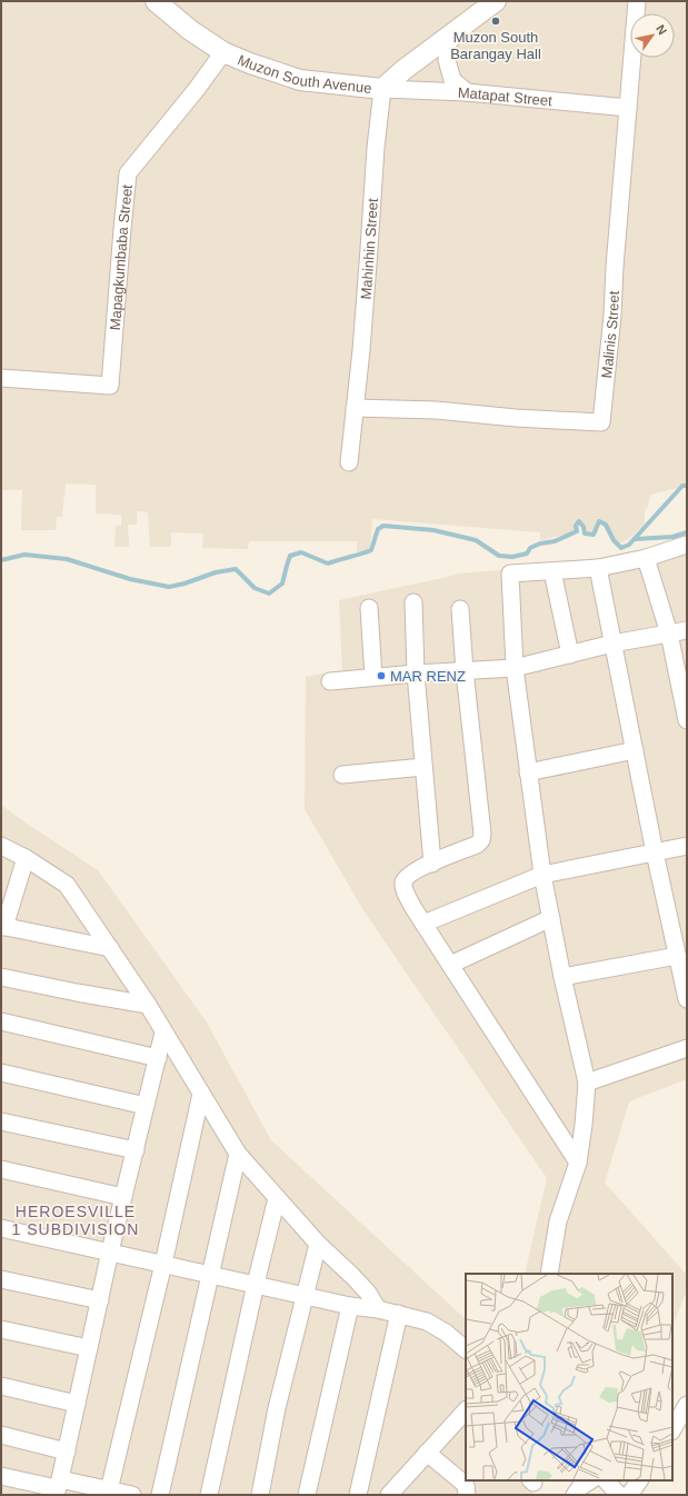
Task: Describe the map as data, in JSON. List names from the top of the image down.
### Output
{
  "streets": {
    "street": [
      "Muzon South Avenue",
      "Matapat Street",
      "Mahinhin Street",
      "Mapagkumbaba Street",
      "Malinis Street"
    ]
  },
  "crossings": [
    ["Muzon South Avenue", "Matapat Street"],
    ["Muzon South Avenue", "Mahinhin Street"],
    ["Muzon South Avenue", "Mapagkumbaba Street"],
    ["Matapat Street", "Mahinhin Street"],
    ["Matapat Street", "Malinis Street"],
    ["Mahinhin Street", "Malinis Street"]
  ],
  "districts": ["HEROESVILLE 1 SUBDIVISION"],
  "places": ["Muzon South Barangay Hall", "MAR RENZ"],
  "north": "top right"
}
